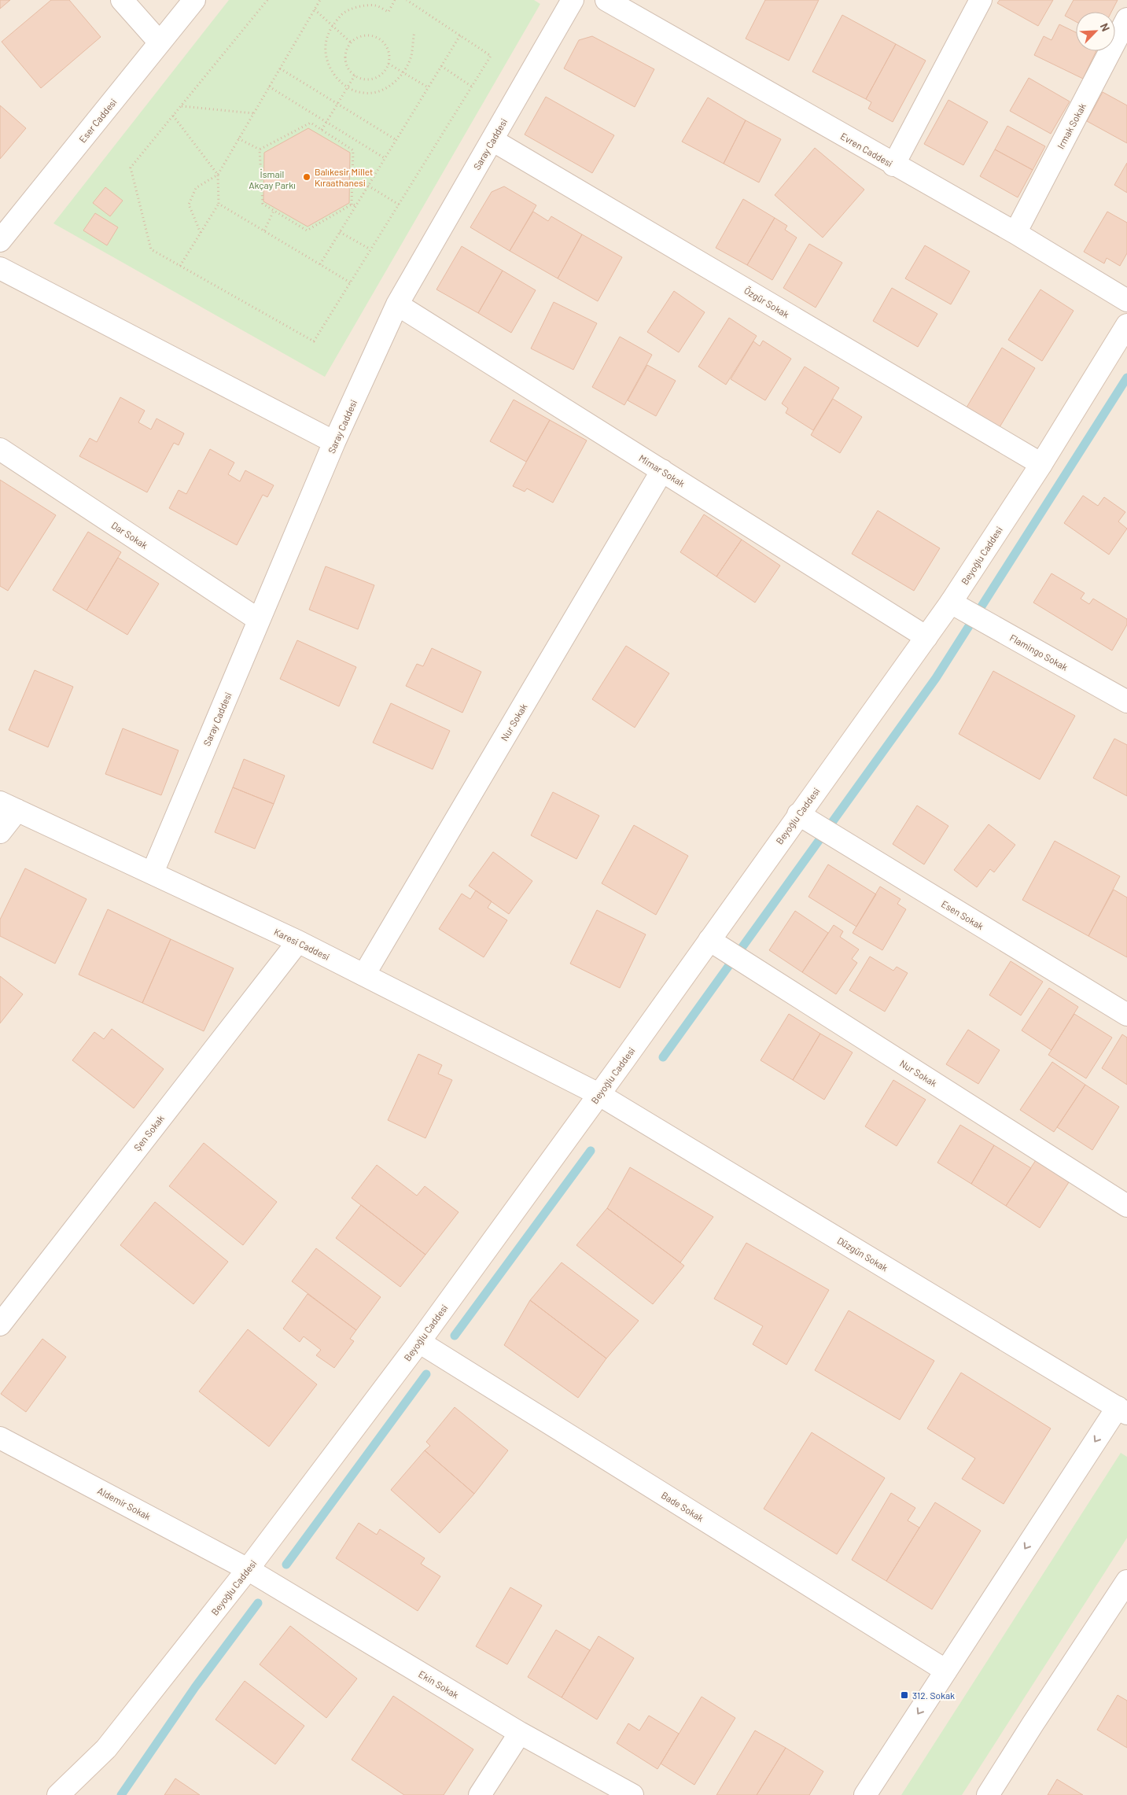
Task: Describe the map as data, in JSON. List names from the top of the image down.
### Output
{
  "streets": {
    "street": [
      "Eser Caddesi",
      "Irmak Sokak",
      "Saray Caddesi",
      "Evren Caddesi",
      "Özgür Sokak",
      "Mimar Sokak",
      "Dar Sokak",
      "Beyoğlu Caddesi",
      "Flamingo Sokak",
      "Nur Sokak",
      "Esen Sokak",
      "Karesi Caddesi",
      "Şen Sokak",
      "Düzgün Sokak",
      "Aldemir Sokak",
      "Bade Sokak",
      "Ekin Sokak"
    ]
  },
  "crossings": [
    ["Irmak Sokak", "Evren Caddesi"],
    ["Saray Caddesi", "Özgür Sokak"],
    ["Saray Caddesi", "Mimar Sokak"],
    ["Saray Caddesi", "Dar Sokak"],
    ["Saray Caddesi", "Karesi Caddesi"],
    ["Özgür Sokak", "Beyoğlu Caddesi"],
    ["Mimar Sokak", "Beyoğlu Caddesi"],
    ["Mimar Sokak", "Nur Sokak"],
    ["Beyoğlu Caddesi", "Flamingo Sokak"],
    ["Beyoğlu Caddesi", "Nur Sokak"],
    ["Beyoğlu Caddesi", "Esen Sokak"],
    ["Beyoğlu Caddesi", "Karesi Caddesi"],
    ["Beyoğlu Caddesi", "Düzgün Sokak"],
    ["Beyoğlu Caddesi", "Aldemir Sokak"],
    ["Beyoğlu Caddesi", "Bade Sokak"],
    ["Beyoğlu Caddesi", "Ekin Sokak"],
    ["Nur Sokak", "Karesi Caddesi"],
    ["Karesi Caddesi", "Şen Sokak"],
    ["Karesi Caddesi", "Düzgün Sokak"],
    ["Aldemir Sokak", "Ekin Sokak"]
  ],
  "parks": ["İsmail Akçay Parkı"],
  "places": {
    "other": ["Balıkesir Millet Kıraathanesi"],
    "transit": ["312. Sokak"]
  },
  "north": "top right"
}
